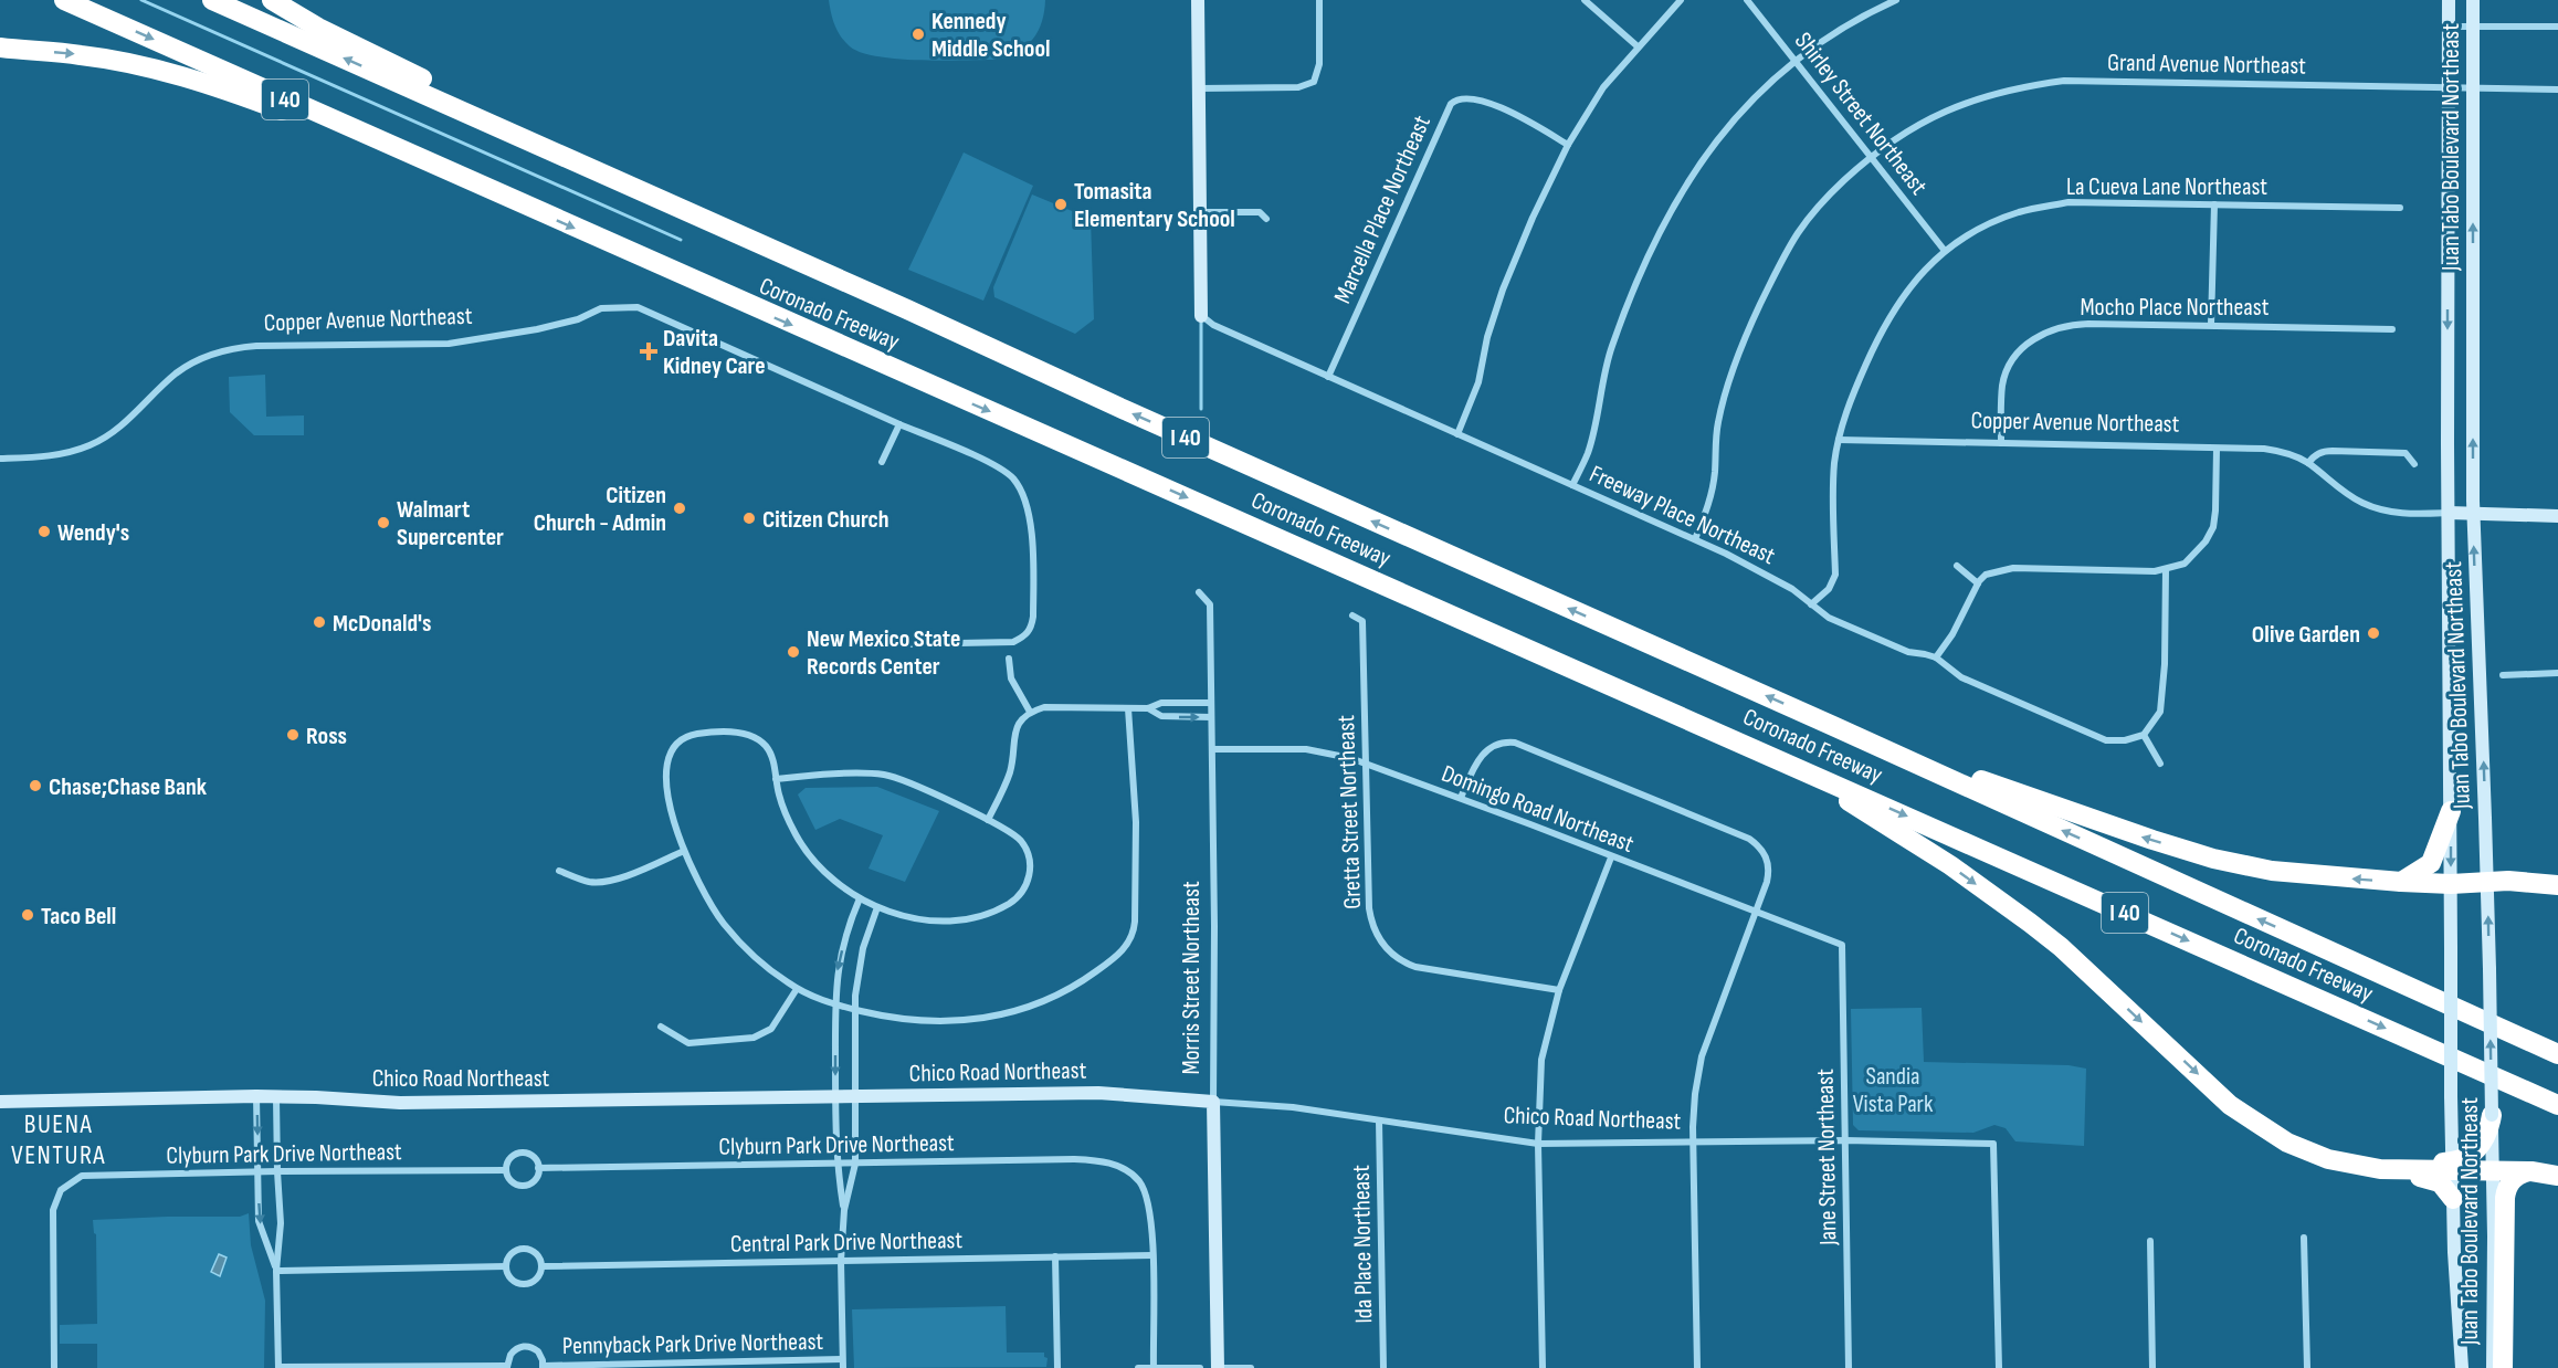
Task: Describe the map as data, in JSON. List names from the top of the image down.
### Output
{
  "streets": {
    "highway": ["I 40", "Coronado Freeway"],
    "main road": [
      "Juan Tabo Boulevard Northeast",
      "Copper Avenue Northeast",
      "Morris Street Northeast",
      "Chico Road Northeast"
    ],
    "street": [
      "Grand Avenue Northeast",
      "Shirley Street Northeast",
      "La Cueva Lane Northeast",
      "Marcella Place Northeast",
      "Mocho Place Northeast",
      "Freeway Place Northeast",
      "Domingo Road Northeast",
      "Gretta Street Northeast",
      "Clyburn Park Drive Northeast",
      "Jane Street Northeast",
      "Central Park Drive Northeast",
      "Ida Place Northeast",
      "Pennyback Park Drive Northeast"
    ]
  },
  "crossings": [
    ["Grand Avenue Northeast", "Shirley Street Northeast"],
    ["Grand Avenue Northeast", "Juan Tabo Boulevard Northeast"],
    ["Grand Avenue Northeast", "Freeway Place Northeast"],
    ["Shirley Street Northeast", "La Cueva Lane Northeast"],
    ["Juan Tabo Boulevard Northeast", "Copper Avenue Northeast"],
    ["Marcella Place Northeast", "Freeway Place Northeast"],
    ["Mocho Place Northeast", "Copper Avenue Northeast"],
    ["Domingo Road Northeast", "Gretta Street Northeast"],
    ["Domingo Road Northeast", "Morris Street Northeast"],
    ["Domingo Road Northeast", "Jane Street Northeast"],
    ["Morris Street Northeast", "Chico Road Northeast"],
    ["Chico Road Northeast", "Jane Street Northeast"],
    ["Chico Road Northeast", "Ida Place Northeast"],
    ["Clyburn Park Drive Northeast", "Central Park Drive Northeast"]
  ],
  "districts": ["BUENA VENTURA"],
  "parks": ["Sandia Vista Park"],
  "places": {
    "other": [
      "Kennedy Middle School",
      "Tomasita Elementary School",
      "Citizen Church - Admin",
      "Citizen Church",
      "Walmart Supercenter",
      "Wendy's",
      "McDonald's",
      "Olive Garden",
      "New Mexico State Records Center",
      "Ross",
      "Chase;Chase Bank",
      "Taco Bell"
    ],
    "health": ["Davita Kidney Care"]
  }
}
